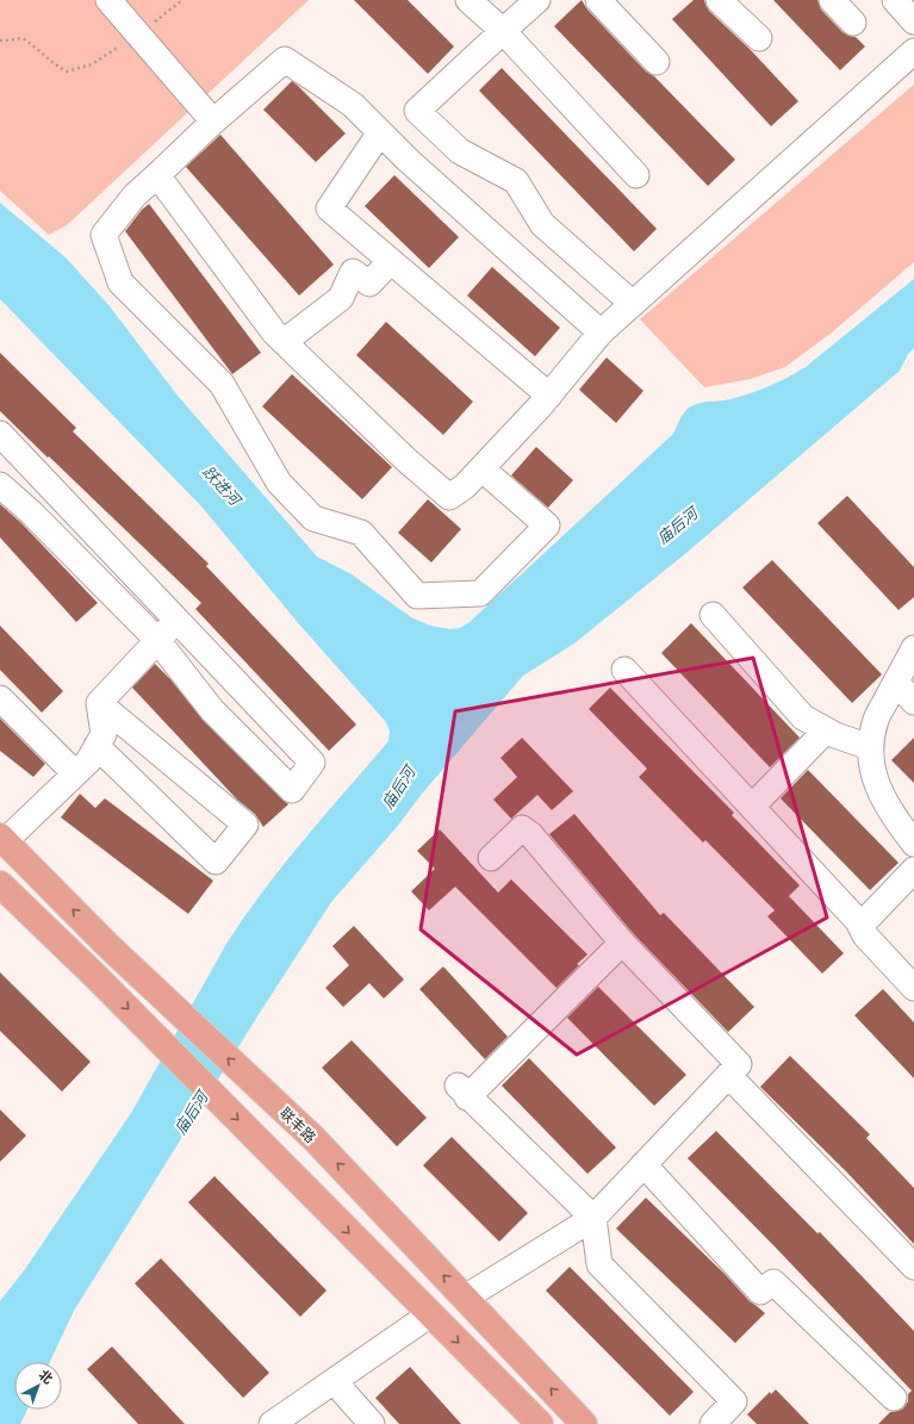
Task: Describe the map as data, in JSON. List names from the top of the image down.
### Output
{
  "streets": {
    "main road": ["联丰路"]
  },
  "water": ["跃进河", "庙后河"],
  "north": "top right"
}
